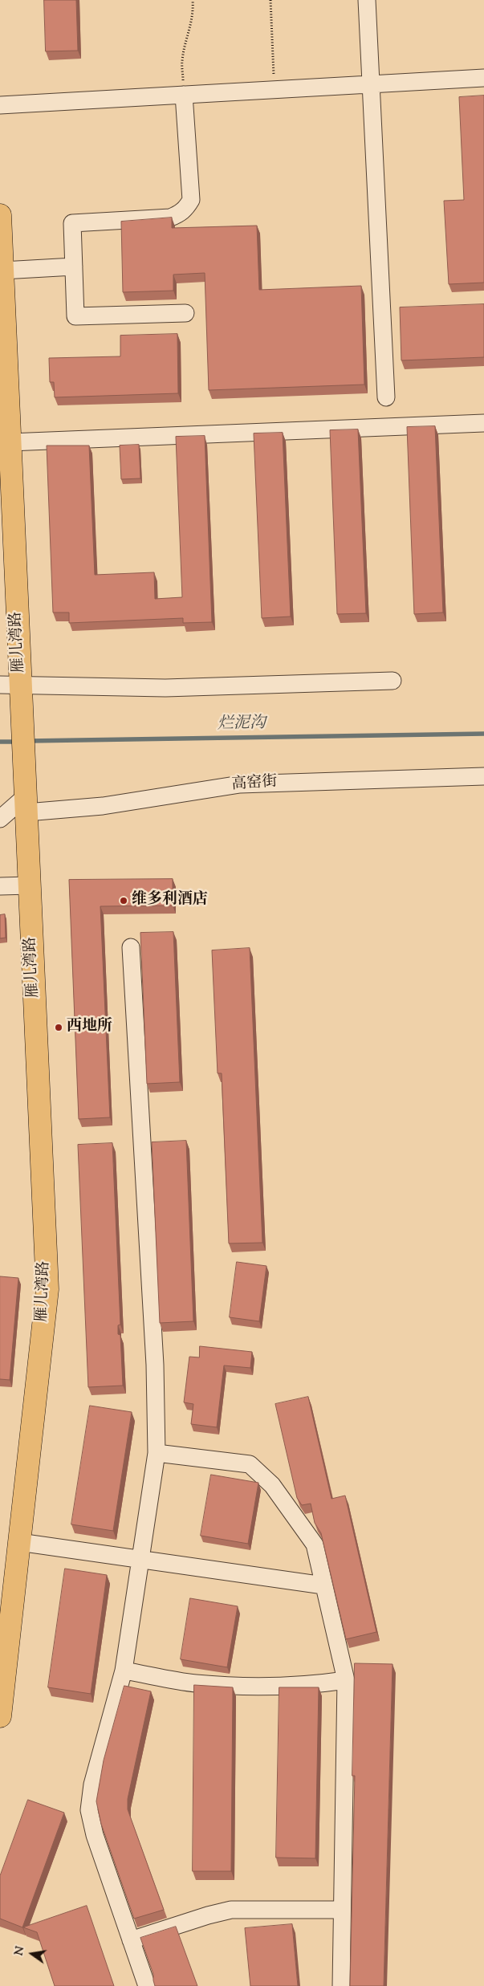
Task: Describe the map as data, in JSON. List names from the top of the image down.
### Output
{
  "streets": {
    "main road": ["雁儿湾路"],
    "street": ["高窑街"]
  },
  "crossings": [
    ["雁儿湾路", "高窑街"]
  ],
  "water": ["烂泥沟"],
  "places": ["维多利酒店", "西地所"],
  "north": "left"
}
